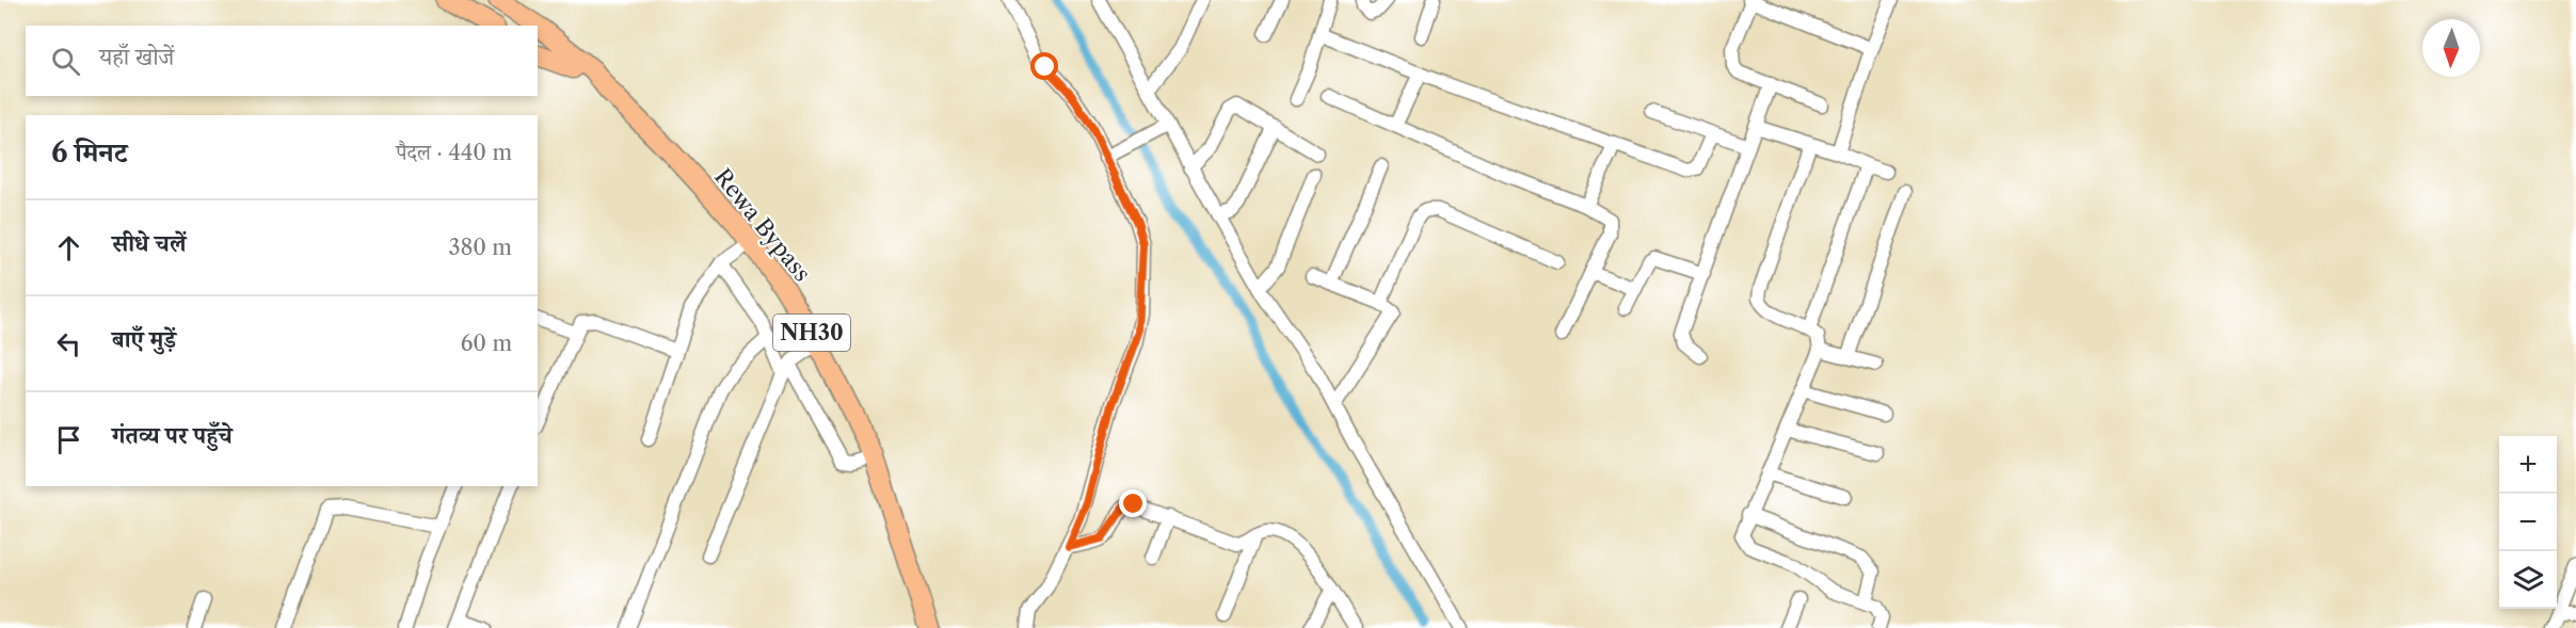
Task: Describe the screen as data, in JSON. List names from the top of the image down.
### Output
{
  "streets": {
    "highway": ["Rewa Bypass", "NH30"]
  },
  "north": "bottom",
  "page": {
    "search": "यहाँ खोजें",
    "heading": ["6 मिनट", "पैदल · 440 m"],
    "list": [
      ["सीधे चलें", "380 m"],
      ["बाएँ मुड़ें", "60 m"],
      "गंतव्य पर पहुँचे"
    ],
    "map_buttons": ["+", "−"]
  }
}
